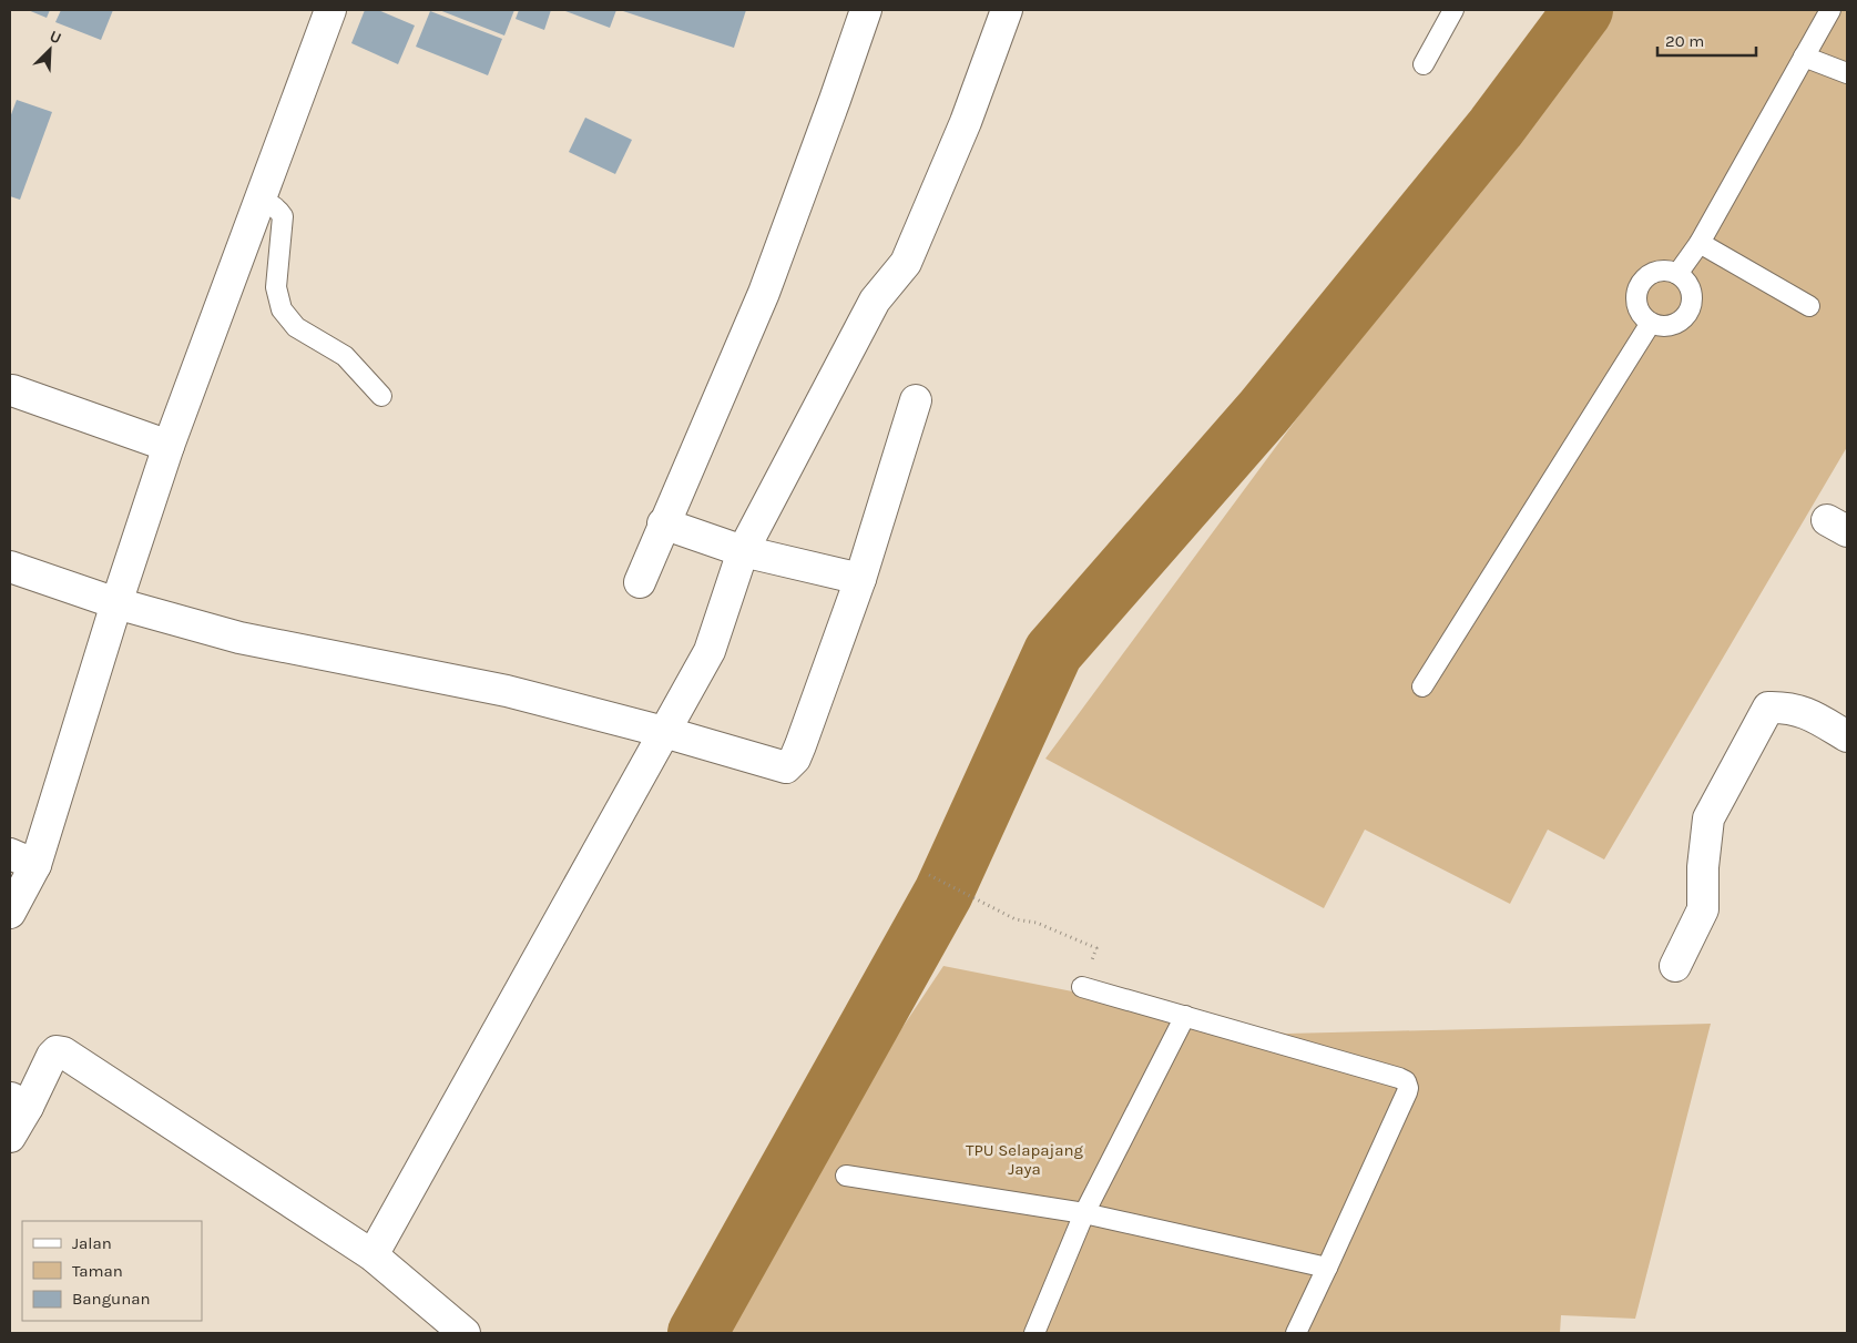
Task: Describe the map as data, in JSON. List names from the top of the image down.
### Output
{
  "parks": ["TPU Selapajang Jaya"],
  "legend": ["Jalan", "Taman", "Bangunan"],
  "scale_bar": "20 m",
  "north": "top right"
}
